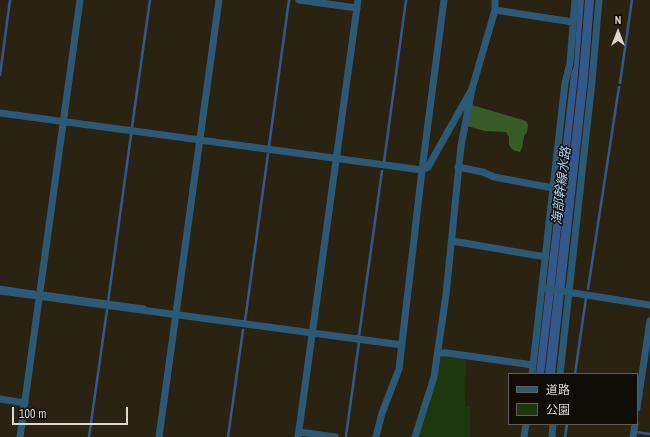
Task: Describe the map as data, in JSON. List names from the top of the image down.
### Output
{
  "water": ["海部幹線水路"],
  "legend": ["道路", "公園"],
  "scale_bar": "100 m",
  "north": "top"
}
